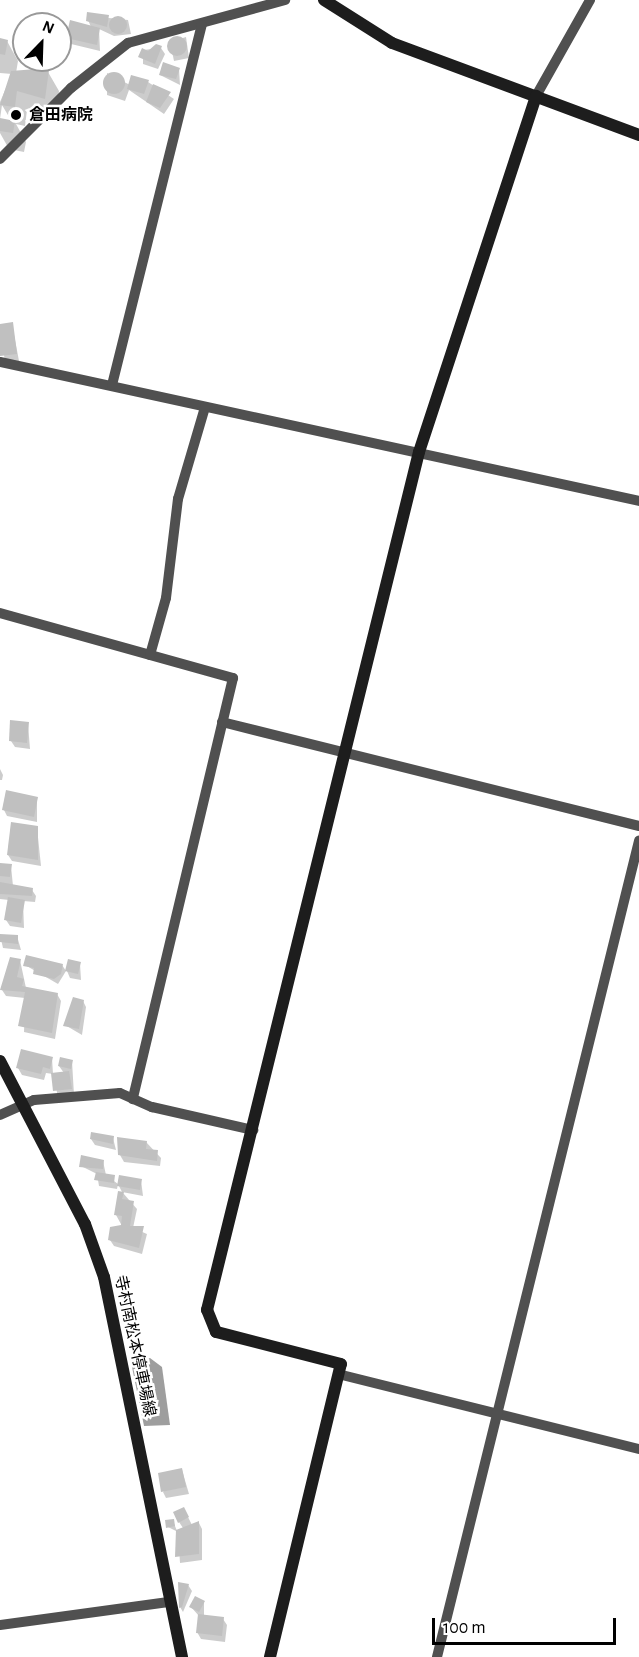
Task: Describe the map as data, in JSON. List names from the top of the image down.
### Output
{
  "streets": {
    "street": ["寺村南松本停車場線"]
  },
  "places": ["倉田病院"],
  "scale_bar": "100 m",
  "north": "top right"
}
